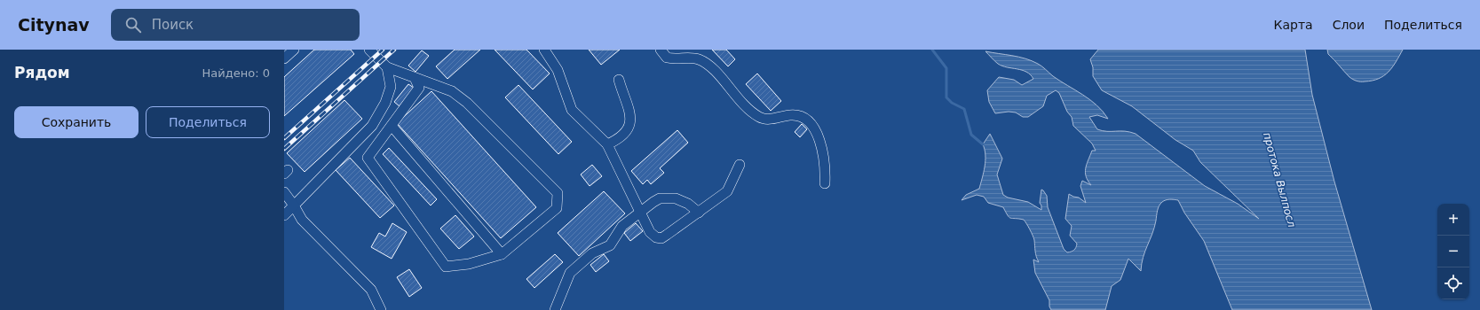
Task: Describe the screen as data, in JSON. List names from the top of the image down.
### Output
{
  "water": ["протока Вылпосл"],
  "page": {
    "header": "Citynav",
    "search": "Поиск",
    "nav": ["Карта", "Слои", "Поделиться"],
    "heading": ["Рядом", "Найдено: 0"],
    "buttons": ["Сохранить", "Поделиться"],
    "map_buttons": ["+", "−"]
  }
}
